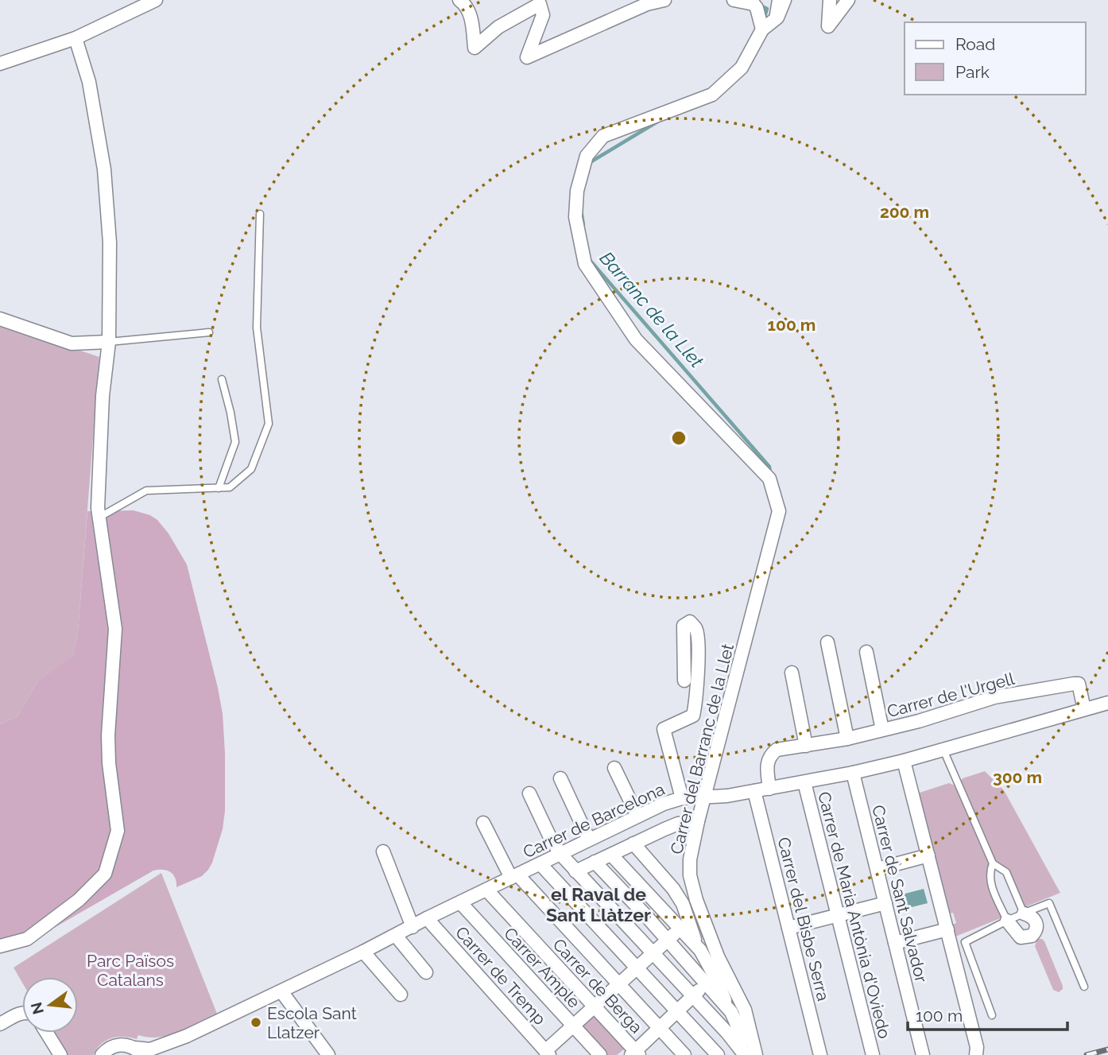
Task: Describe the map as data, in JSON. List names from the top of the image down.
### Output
{
  "streets": {
    "street": [
      "Carrer de l'Urgell",
      "Carrer del Barranc de la Llet",
      "Carrer de Barcelona",
      "Carrer de Sant Salvador",
      "Carrer de Maria Antònia d'Oviedo",
      "Carrer del Bisbe Serra",
      "Carrer Ample",
      "Carrer de Tremp",
      "Carrer de Berga"
    ]
  },
  "crossings": [
    ["Carrer de l'Urgell", "Carrer de Barcelona"],
    ["Carrer del Barranc de la Llet", "Carrer de Barcelona"],
    ["Carrer de Barcelona", "Carrer de Sant Salvador"],
    ["Carrer de Barcelona", "Carrer de Maria Antònia d'Oviedo"],
    ["Carrer de Barcelona", "Carrer del Bisbe Serra"],
    ["Carrer de Barcelona", "Carrer Ample"],
    ["Carrer de Barcelona", "Carrer de Tremp"],
    ["Carrer de Barcelona", "Carrer de Berga"]
  ],
  "districts": ["el Raval de Sant Llàtzer"],
  "water": ["Barranc de la Llet"],
  "parks": ["Parc Països Catalans"],
  "places": ["Escola Sant Llatzer"],
  "legend": ["Road", "Park"],
  "scale_bar": "100 m",
  "north": "left",
  "rings": ["200 m", "100 m", "300 m"]
}
